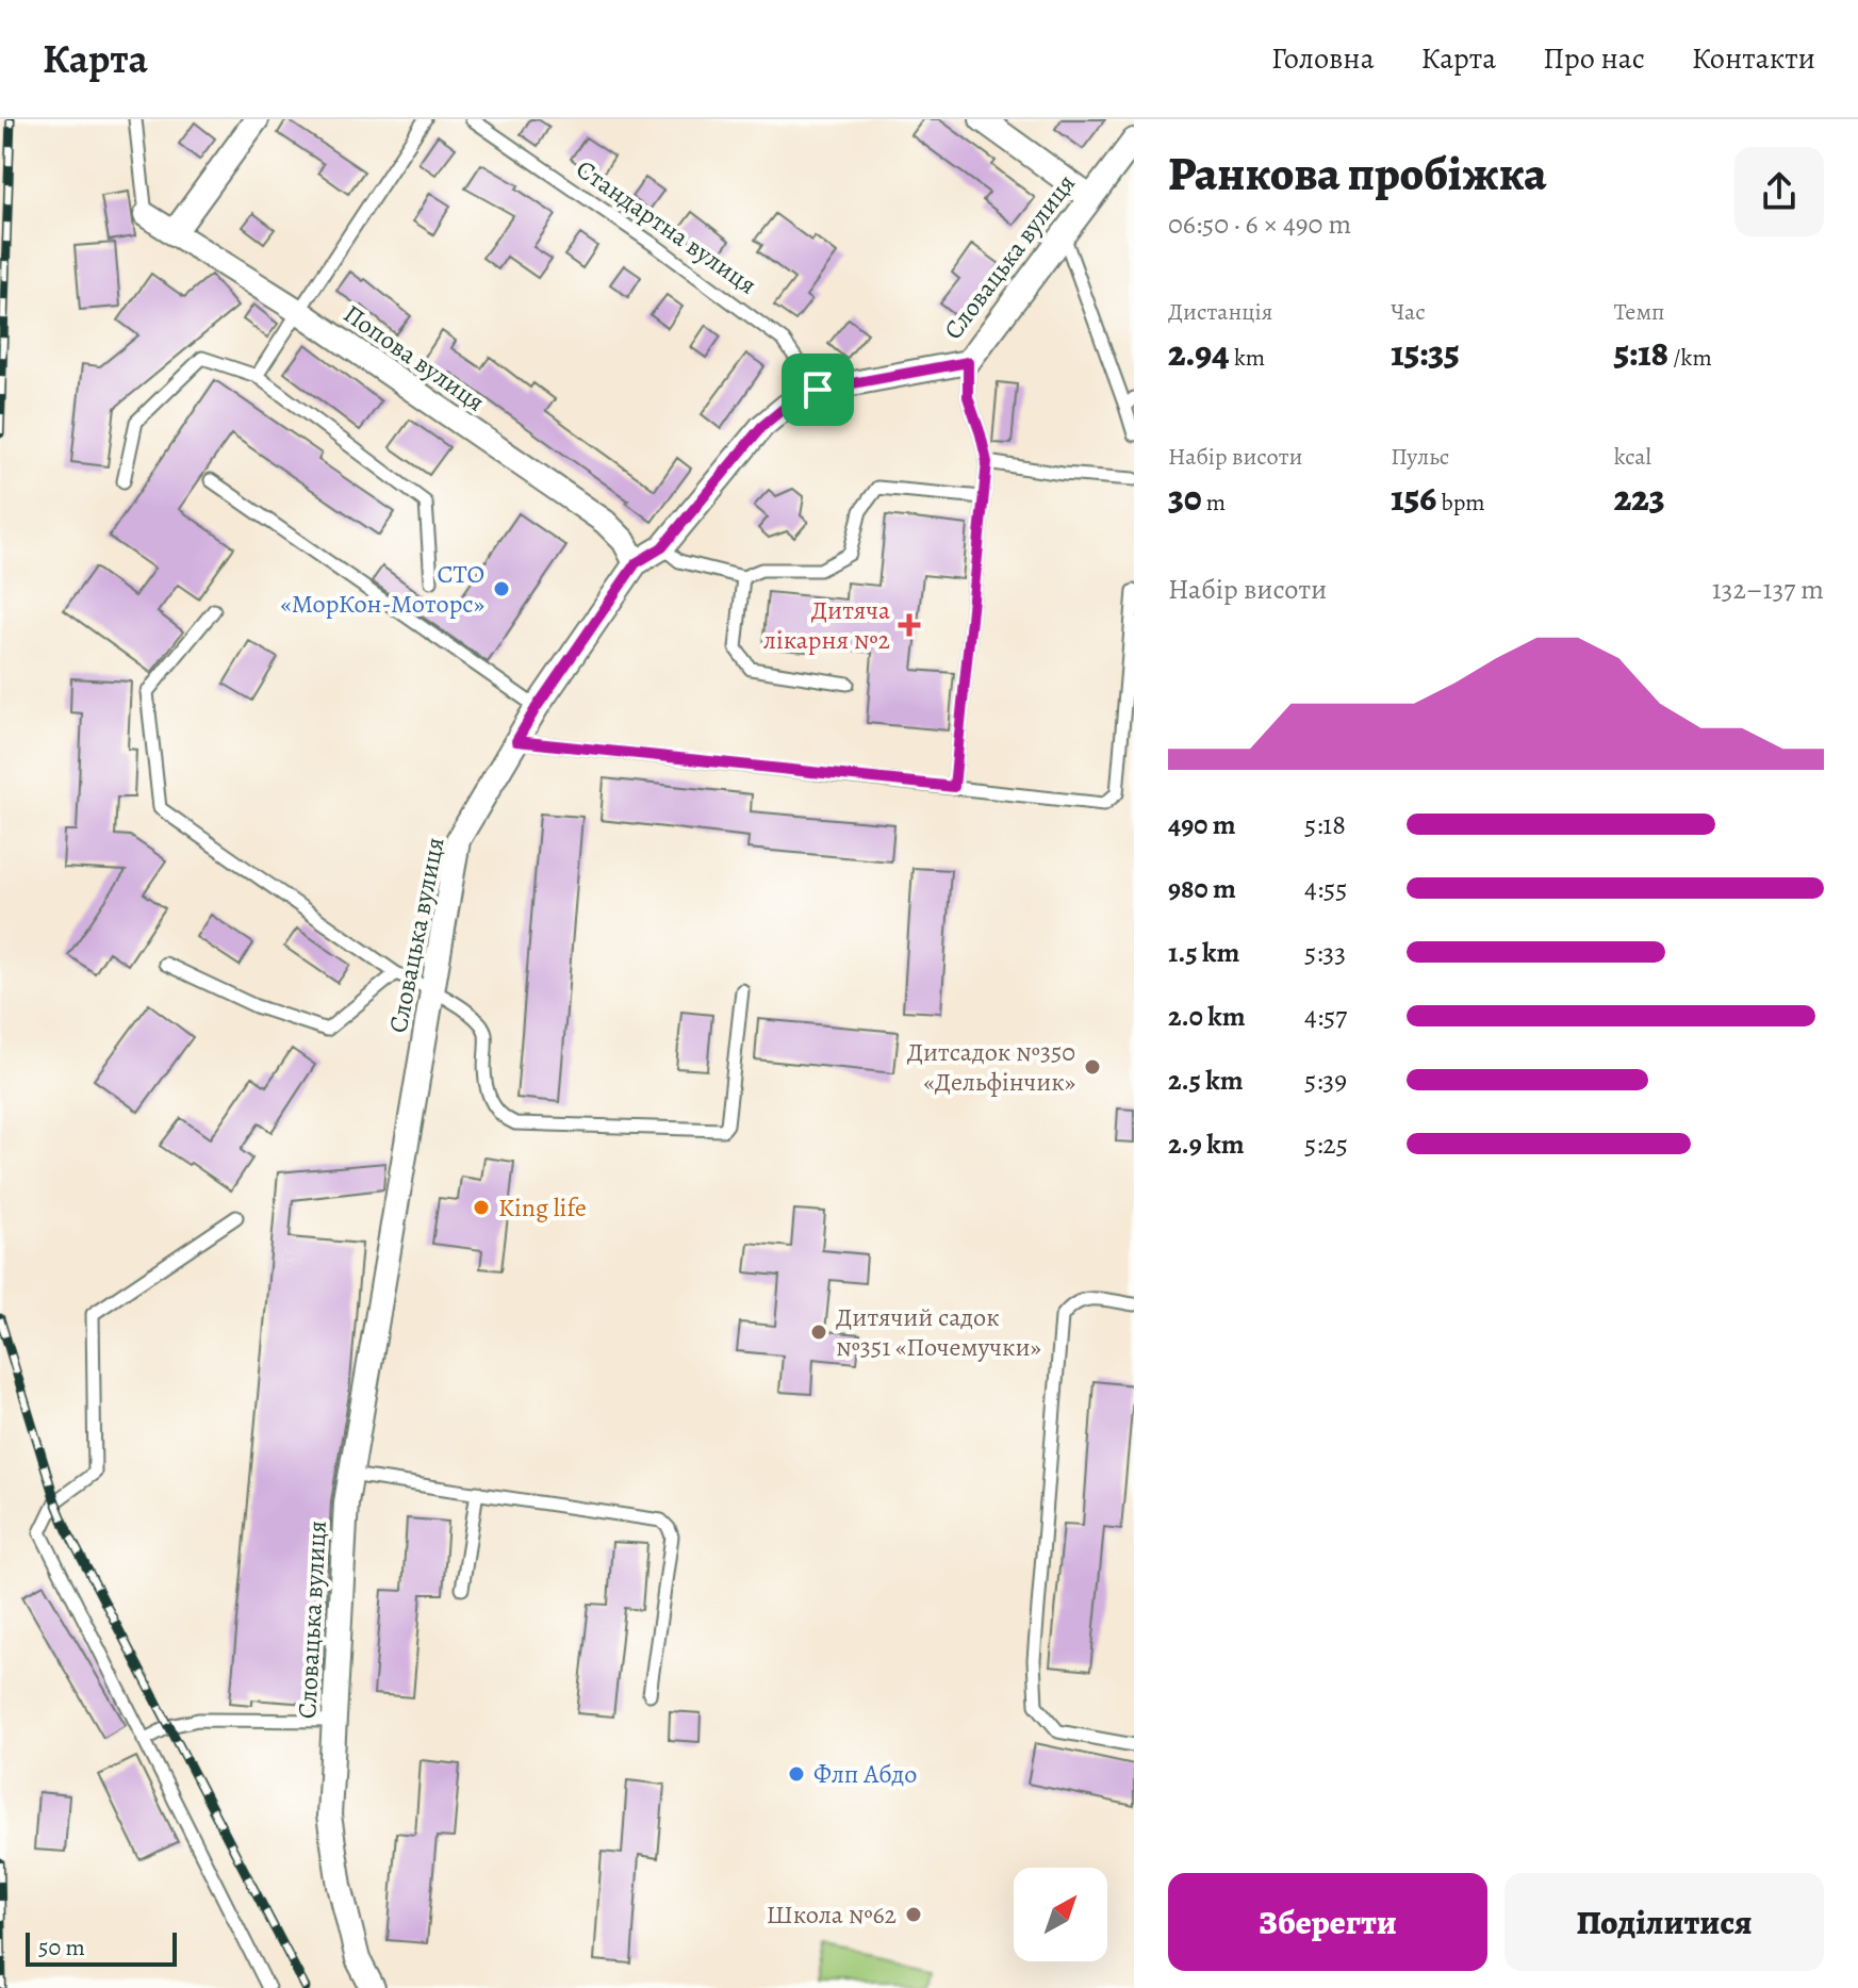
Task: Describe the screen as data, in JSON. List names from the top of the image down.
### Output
{
  "streets": {
    "street": ["Словацька вулиця", "Попова вулиця"],
    "lane": ["Стандартна вулиця"]
  },
  "crossings": [
    ["Стандартна вулиця", "Словацька вулиця"],
    ["Словацька вулиця", "Попова вулиця"]
  ],
  "places": {
    "other": [
      "СТО «МорКон-Моторс»",
      "Дитсадок №350 «Дельфінчик»",
      "King life",
      "Дитячий садок №351 «Почемучки»",
      "Флп Абдо",
      "Школа №62"
    ],
    "health": ["Дитяча лікарня №2"]
  },
  "scale_bar": "50 m",
  "north": "top right",
  "page": {
    "header": "Карта",
    "nav": [
      "Головна",
      "Карта",
      "Про нас",
      "Контакти"
    ],
    "heading": ["Ранкова пробіжка", "06:50 · 6 × 490 m"],
    "stats": [
      ["Дистанція", "2.94 km"],
      ["Час", "15:35"],
      ["Темп", "5:18 /km"],
      ["Набір висоти", "30 m"],
      ["Пульс", "156 bpm"],
      ["kcal", "223"]
    ],
    "chart": ["Набір висоти", "132–137 m"],
    "list": [
      {
        "name": "490 m",
        "note": "5:18"
      },
      {
        "name": "980 m",
        "note": "4:55"
      },
      {
        "name": "1.5 km",
        "note": "5:33"
      },
      {
        "name": "2.0 km",
        "note": "4:57"
      },
      {
        "name": "2.5 km",
        "note": "5:39"
      },
      {
        "name": "2.9 km",
        "note": "5:25"
      }
    ],
    "buttons": ["Зберегти", "Поділитися"],
    "scale": "50 m"
  }
}
